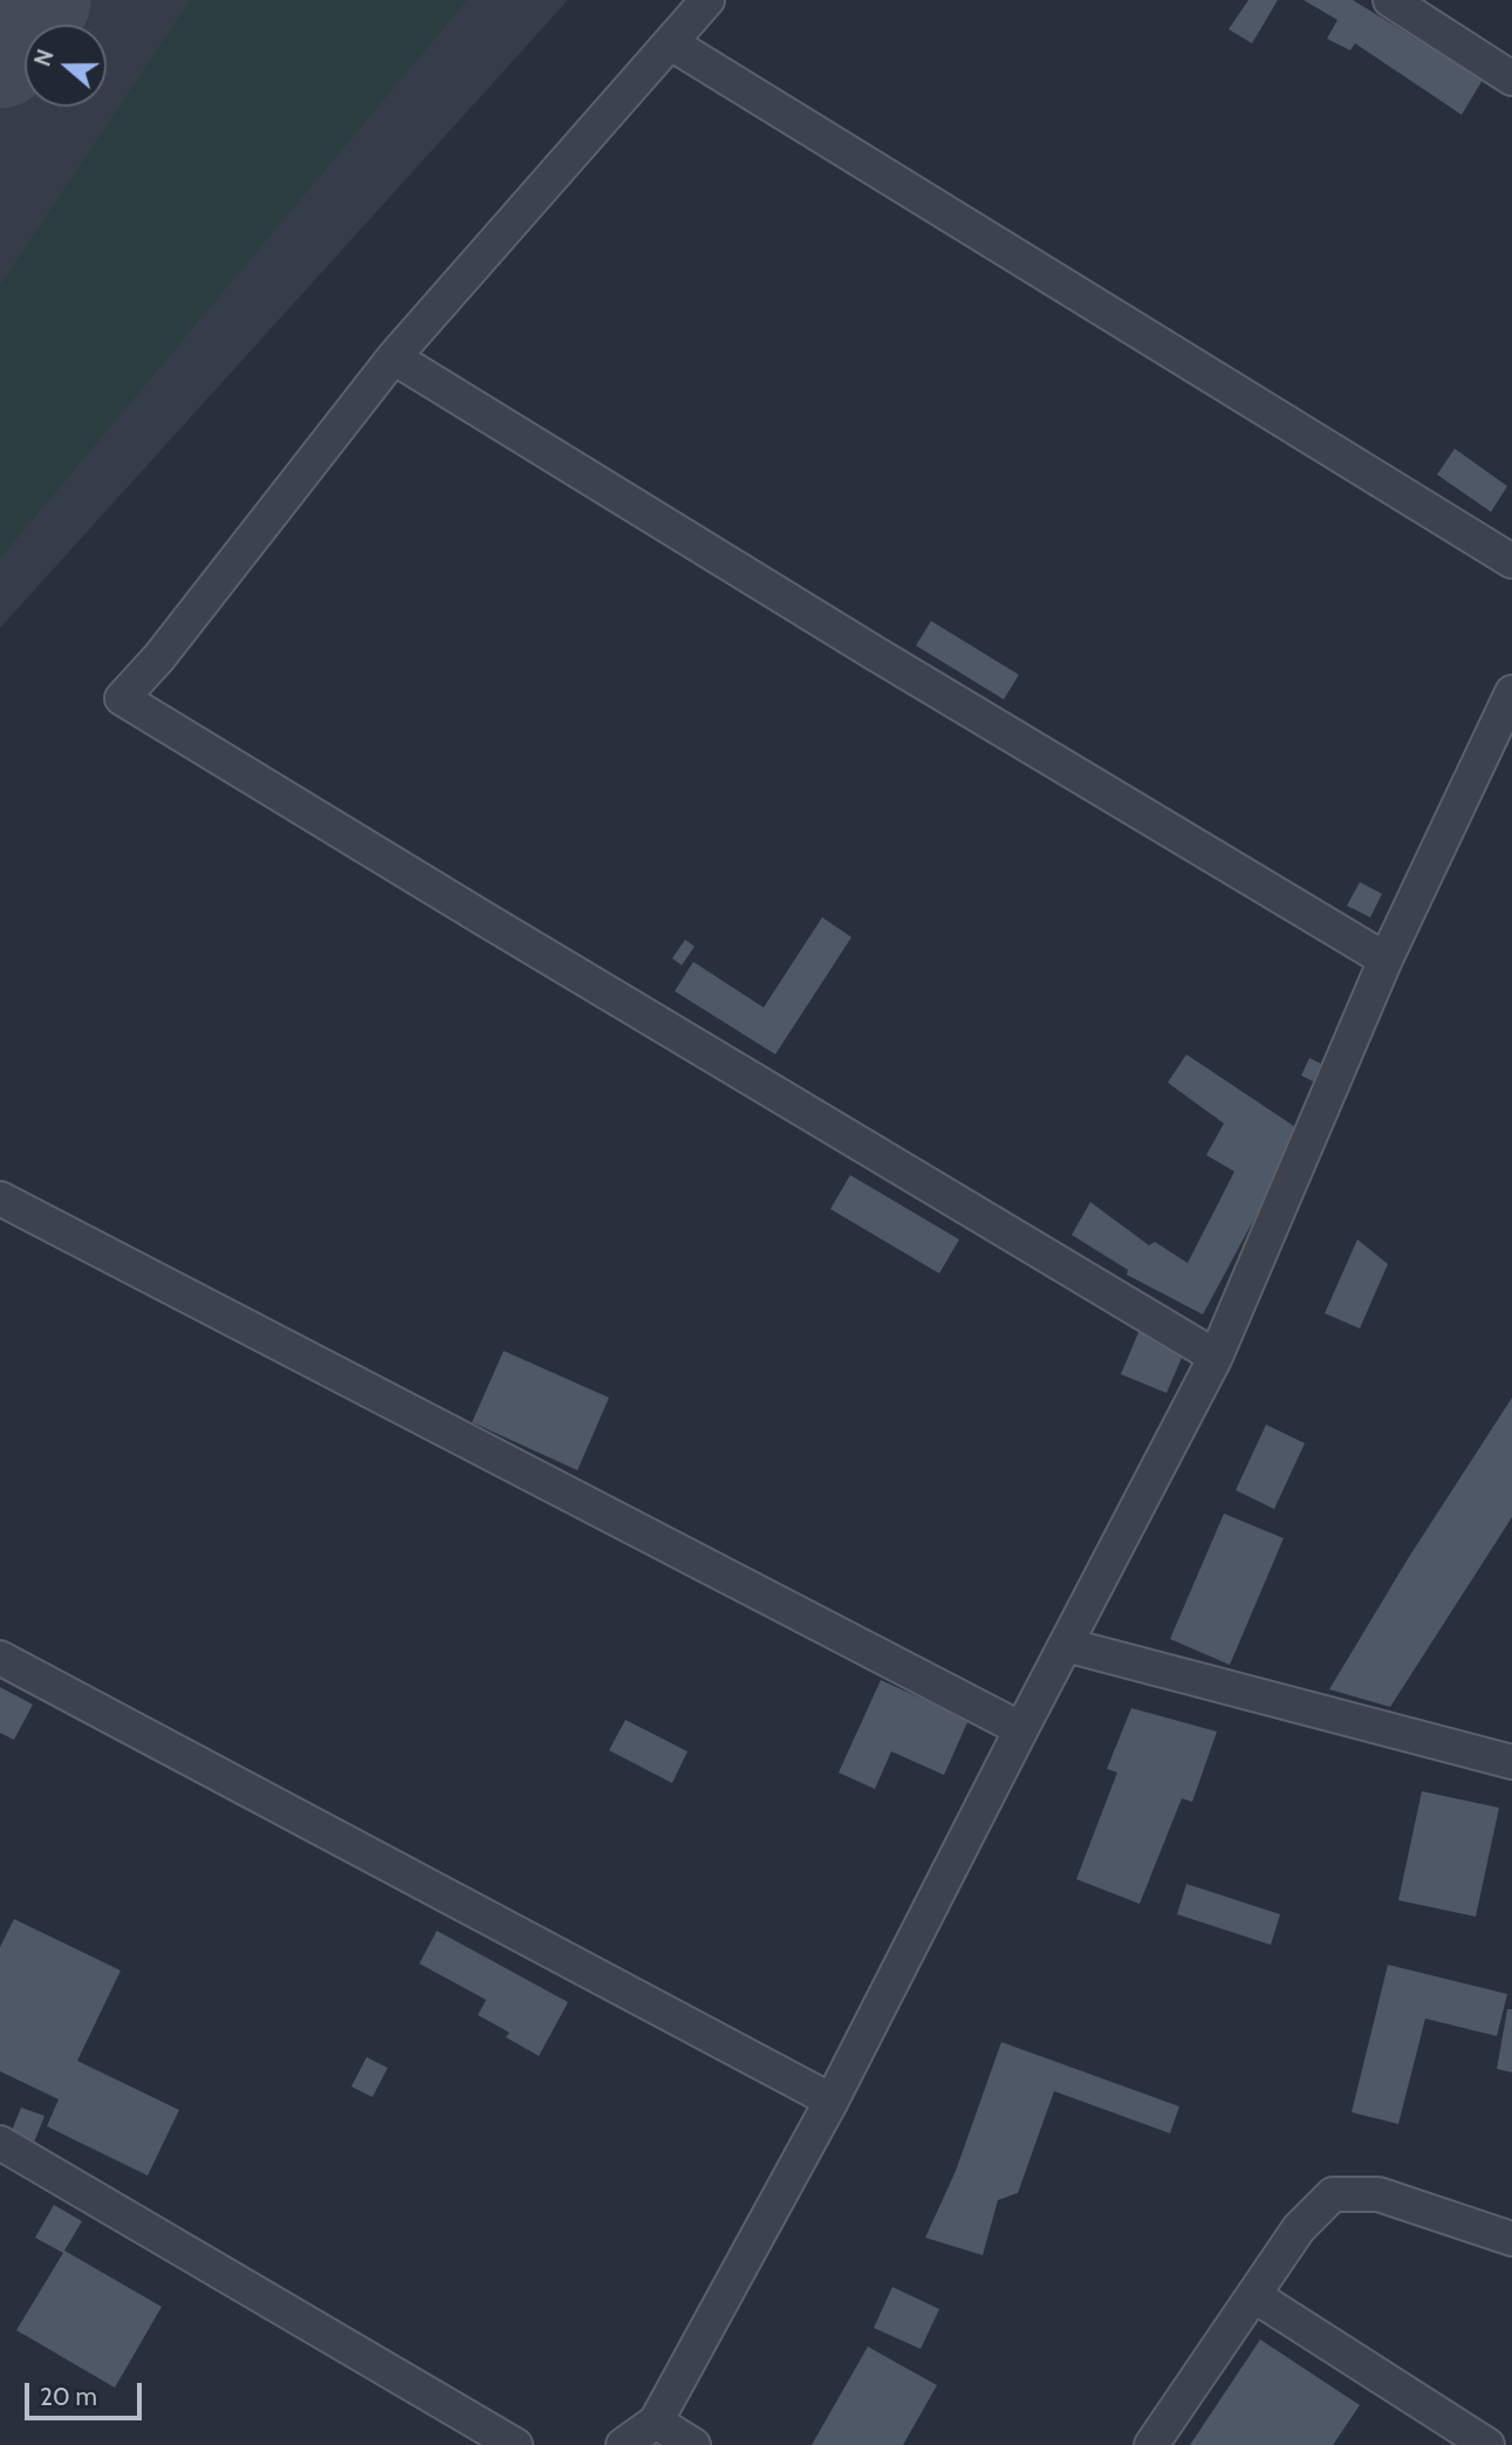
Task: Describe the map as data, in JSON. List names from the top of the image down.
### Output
{
  "scale_bar": "20 m",
  "north": "left"
}
